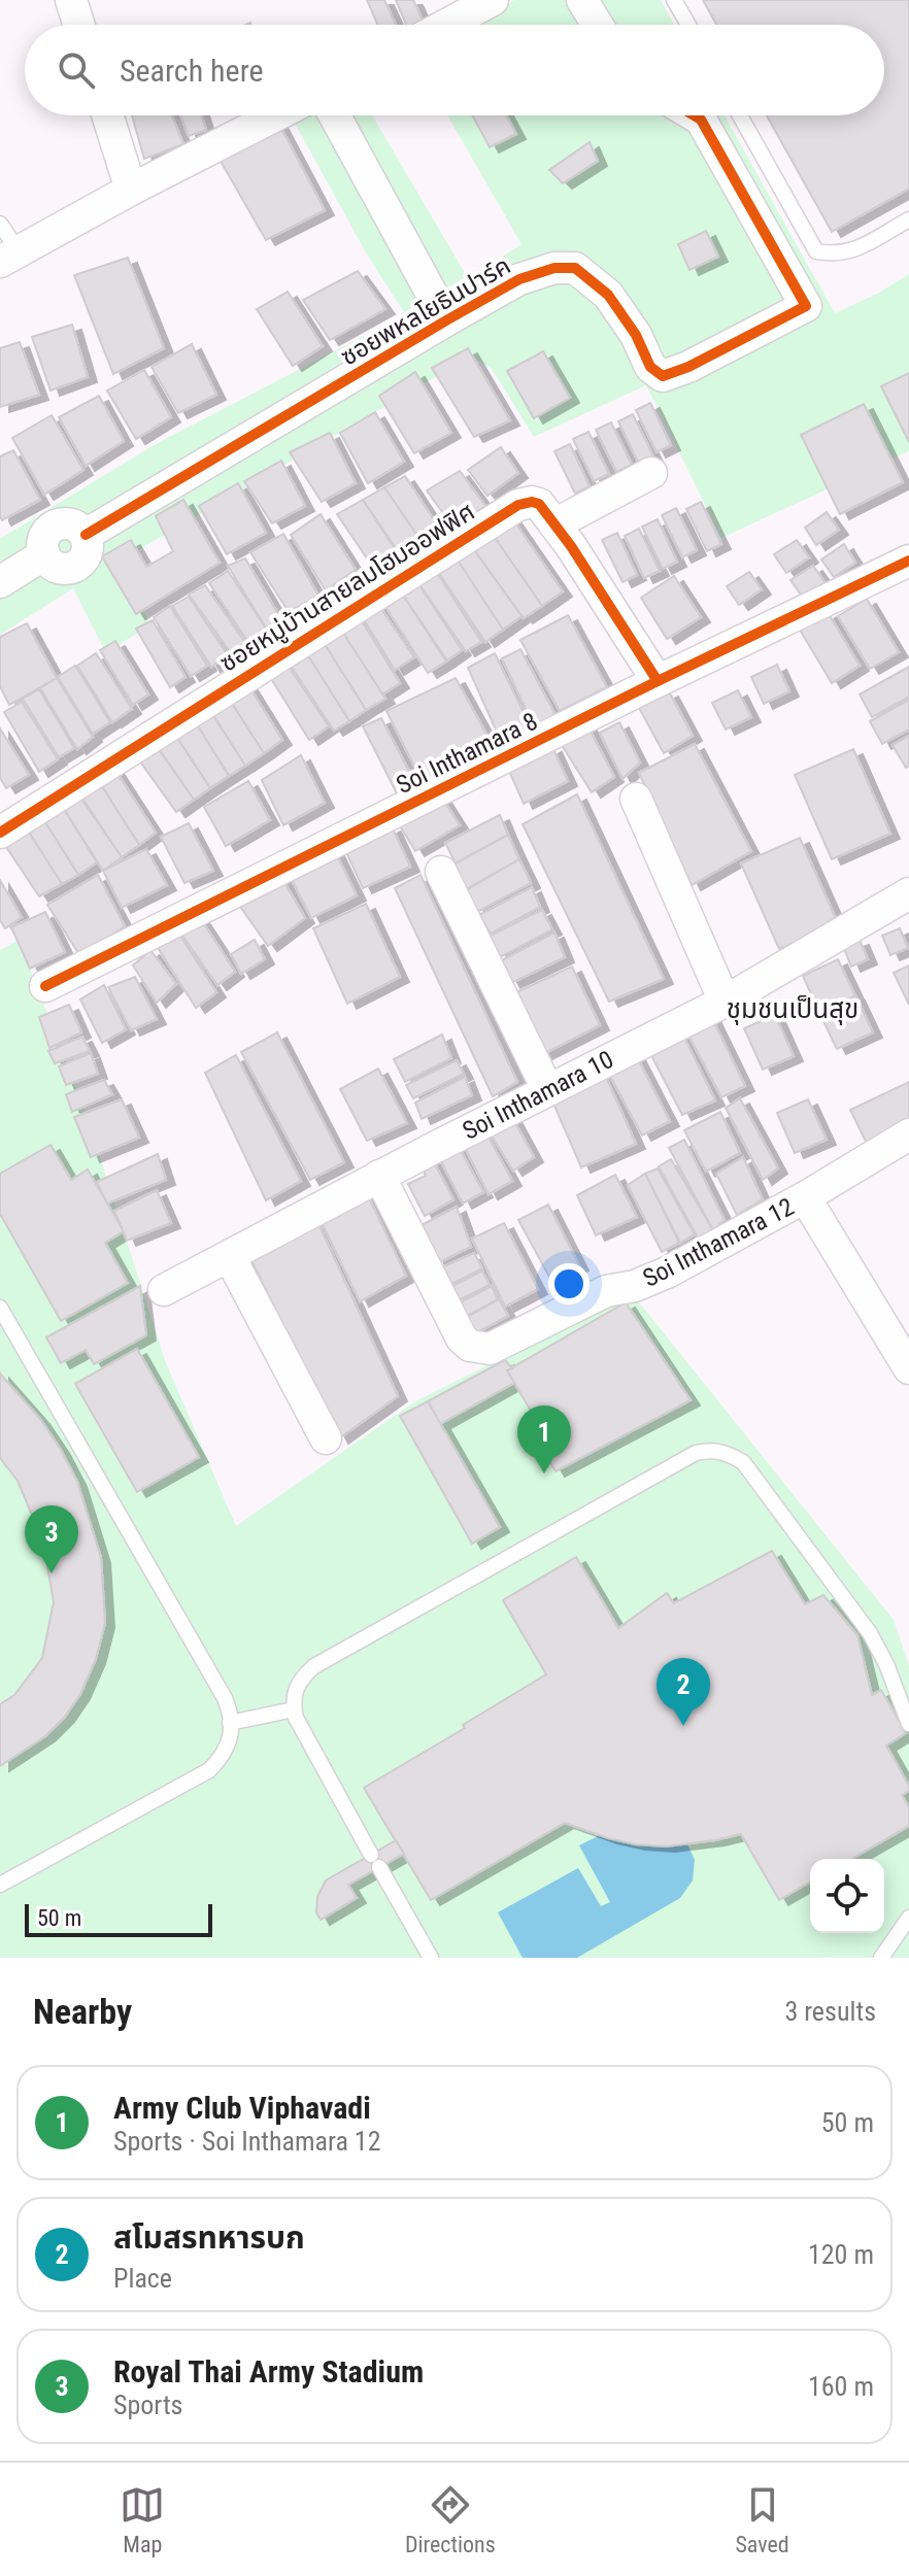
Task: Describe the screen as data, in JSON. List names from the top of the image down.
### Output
{
  "streets": {
    "street": [
      "ซอยพหลโยธินปาร์ค",
      "ซอยหมู่บ้านสายลมโฮมออฟฟิศ",
      "Soi Inthamara 8",
      "Soi Inthamara 10",
      "Soi Inthamara 12"
    ]
  },
  "crossings": [
    ["ซอยหมู่บ้านสายลมโฮมออฟฟิศ", "Soi Inthamara 8"],
    ["Soi Inthamara 10", "Soi Inthamara 12"]
  ],
  "districts": ["ชุมชนเป็นสุข"],
  "scale_bar": "50 m",
  "page": {
    "search": "Search here",
    "pins": ["1", "3", "2"],
    "scale": "50 m",
    "heading": ["Nearby", "3 results"],
    "list": [
      {
        "mark": "1",
        "name": "Army Club Viphavadi",
        "note": "Sports · Soi Inthamara 12",
        "value": "50 m"
      },
      {
        "mark": "2",
        "name": "สโมสรทหารบก",
        "note": "Place",
        "value": "120 m"
      },
      {
        "mark": "3",
        "name": "Royal Thai Army Stadium",
        "note": "Sports",
        "value": "160 m"
      }
    ],
    "nav": ["Map", "Directions", "Saved"]
  }
}
